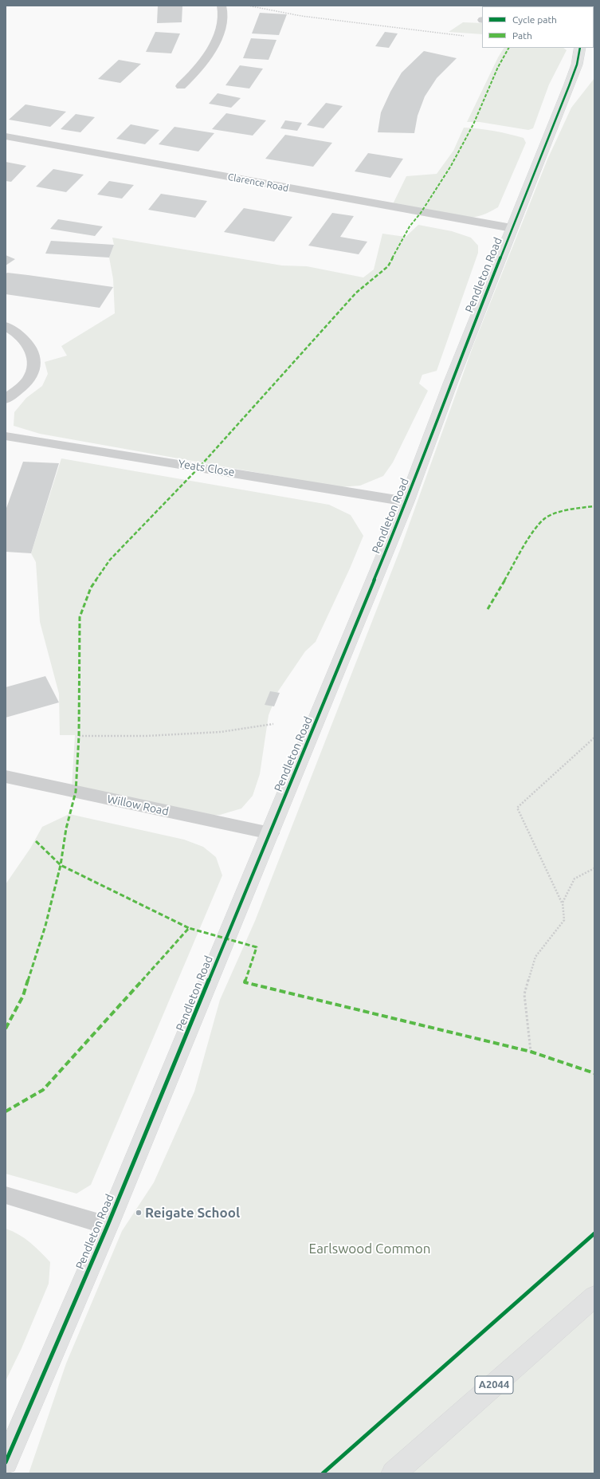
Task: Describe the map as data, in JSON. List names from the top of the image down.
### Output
{
  "streets": {
    "street": [
      "Clarence Road",
      "Pendleton Road",
      "Yeats Close",
      "Willow Road",
      "A2044"
    ]
  },
  "crossings": [
    ["Clarence Road", "Pendleton Road"],
    ["Pendleton Road", "Yeats Close"],
    ["Pendleton Road", "Willow Road"]
  ],
  "parks": ["Earlswood Common"],
  "places": ["Reigate School"],
  "legend": ["Cycle path", "Path"]
}
